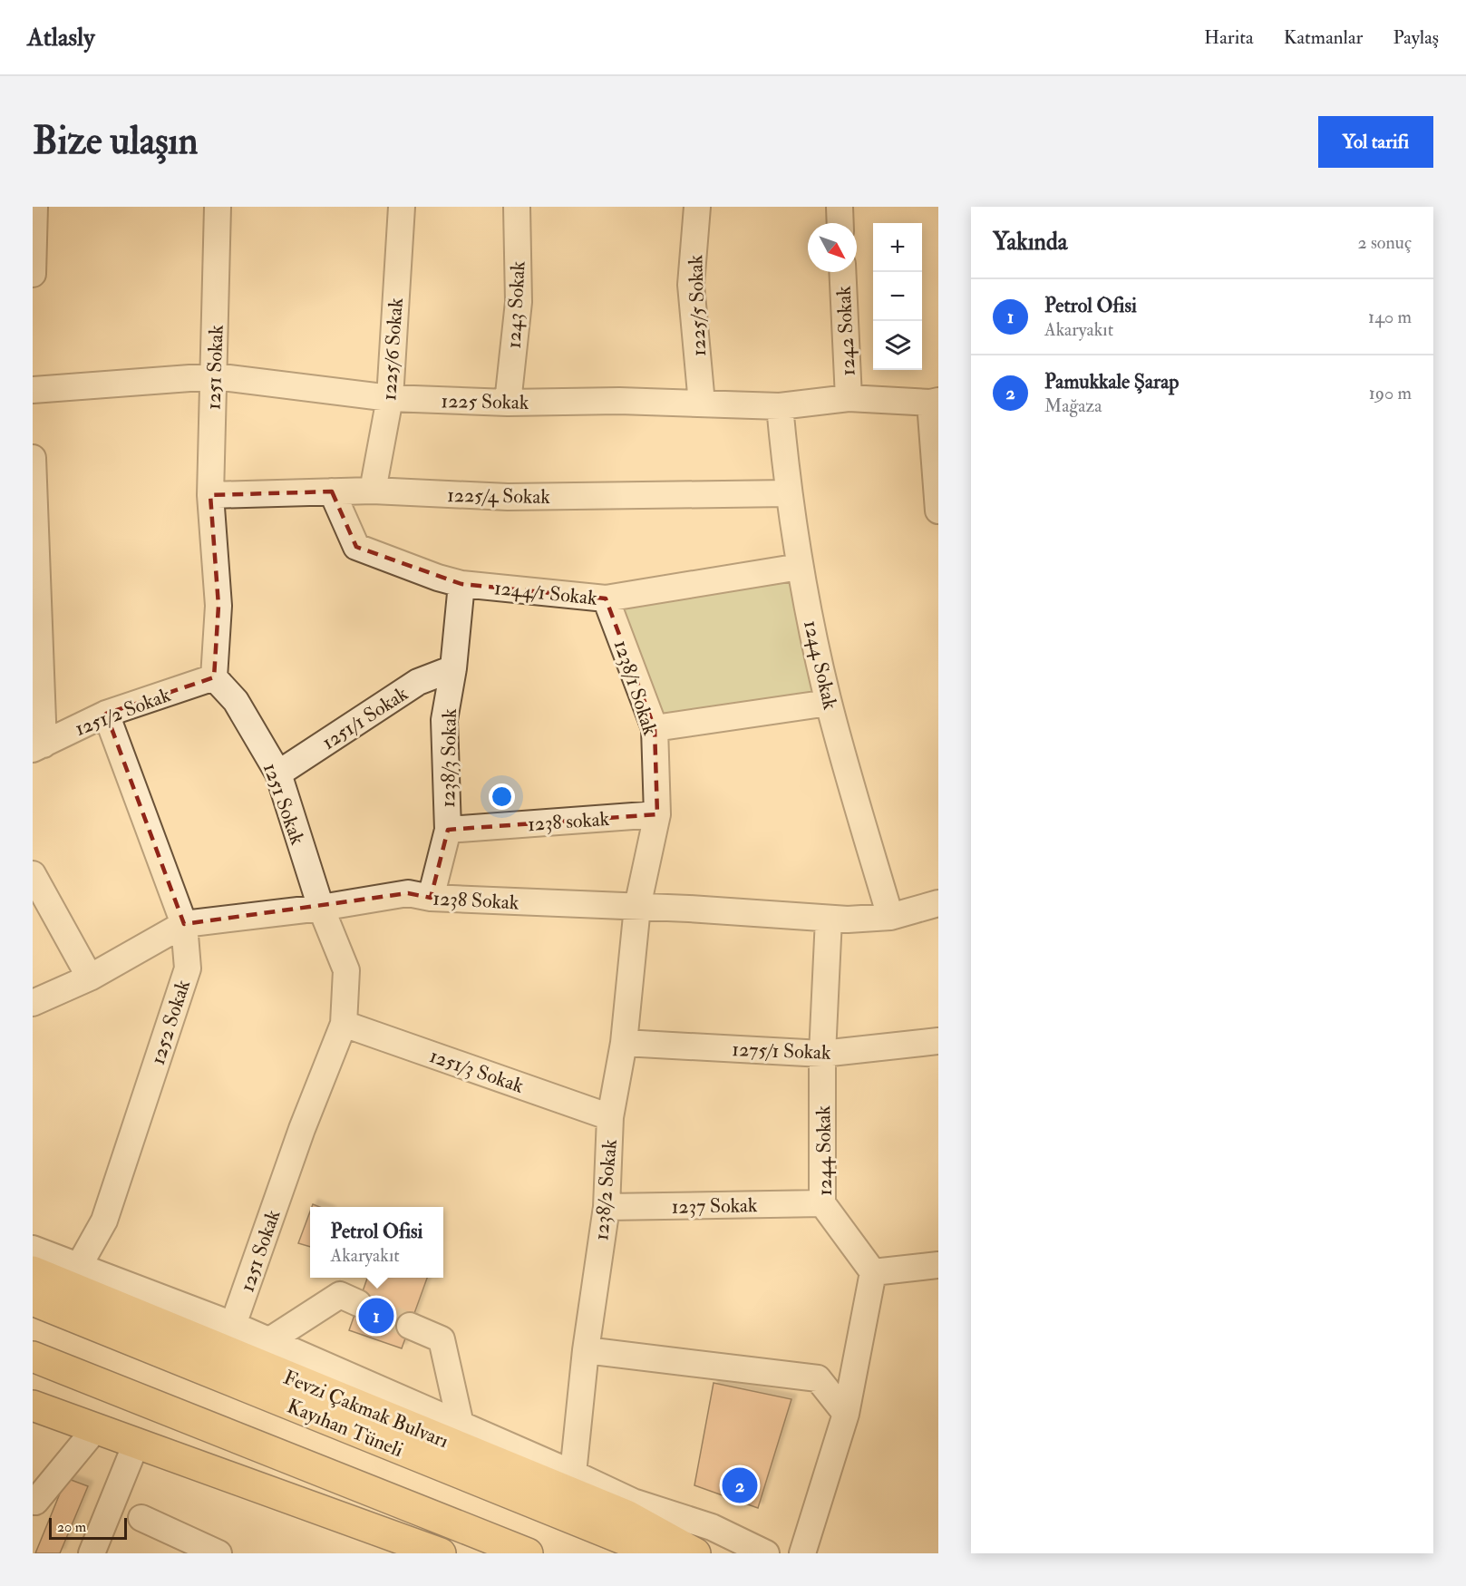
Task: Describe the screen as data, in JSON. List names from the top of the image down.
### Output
{
  "streets": {
    "main road": ["Fevzi Çakmak Bulvarı", "Kayıhan Tüneli"],
    "street": [
      "1243 Sokak",
      "1225/5 Sokak",
      "1242 Sokak",
      "1225/6 Sokak",
      "1251 Sokak",
      "1225 Sokak",
      "1225/4 Sokak",
      "1244/1 Sokak",
      "1244 Sokak",
      "1238/1 Sokak",
      "1251/2 Sokak",
      "1251/1 Sokak",
      "1238/3 Sokak",
      "1238 sokak",
      "1238 Sokak",
      "1252 Sokak",
      "1275/1 Sokak",
      "1251/3 Sokak",
      "1238/2 Sokak",
      "1237 Sokak"
    ]
  },
  "crossings": [
    ["1243 Sokak", "1225 Sokak"],
    ["1225/5 Sokak", "1225 Sokak"],
    ["1242 Sokak", "1225 Sokak"],
    ["1225/6 Sokak", "1225 Sokak"],
    ["1225/6 Sokak", "1225/4 Sokak"],
    ["1251 Sokak", "1225 Sokak"],
    ["1251 Sokak", "1225/4 Sokak"],
    ["1251 Sokak", "1251/2 Sokak"],
    ["1251 Sokak", "1251/1 Sokak"],
    ["1251 Sokak", "1238 Sokak"],
    ["1251 Sokak", "1251/3 Sokak"],
    ["1225 Sokak", "1244 Sokak"],
    ["1225/4 Sokak", "1244/1 Sokak"],
    ["1225/4 Sokak", "1244 Sokak"],
    ["1244/1 Sokak", "1244 Sokak"],
    ["1244/1 Sokak", "1238/1 Sokak"],
    ["1244/1 Sokak", "1238/3 Sokak"],
    ["1244 Sokak", "1238 Sokak"],
    ["1244 Sokak", "1275/1 Sokak"],
    ["1244 Sokak", "1237 Sokak"],
    ["1238/1 Sokak", "1238 sokak"],
    ["1238/1 Sokak", "1238 Sokak"],
    ["1238/1 Sokak", "1238/2 Sokak"],
    ["1251/2 Sokak", "1252 Sokak"],
    ["1251/1 Sokak", "1238/3 Sokak"],
    ["1238/3 Sokak", "1238 sokak"],
    ["1238/3 Sokak", "1238 Sokak"],
    ["1238 Sokak", "1252 Sokak"],
    ["1238 Sokak", "1238/2 Sokak"],
    ["1275/1 Sokak", "1238/2 Sokak"],
    ["1251/3 Sokak", "1238/2 Sokak"],
    ["1238/2 Sokak", "1237 Sokak"]
  ],
  "scale_bar": "20 m",
  "north": "bottom right",
  "page": {
    "header": "Atlasly",
    "nav": ["Harita", "Katmanlar", "Paylaş"],
    "buttons": "Yol tarifi",
    "title": "Bize ulaşın",
    "heading": ["Yakında", "2 sonuç"],
    "map_buttons": ["+", "−"],
    "list": [
      {
        "mark": "1",
        "name": "Petrol Ofisi",
        "note": "Akaryakıt",
        "value": "140 m"
      },
      {
        "mark": "2",
        "name": "Pamukkale Şarap",
        "note": "Mağaza",
        "value": "190 m"
      }
    ],
    "popup": ["Petrol Ofisi", "Akaryakıt"],
    "pins": ["1", "2"],
    "scale": "20 m"
  }
}
